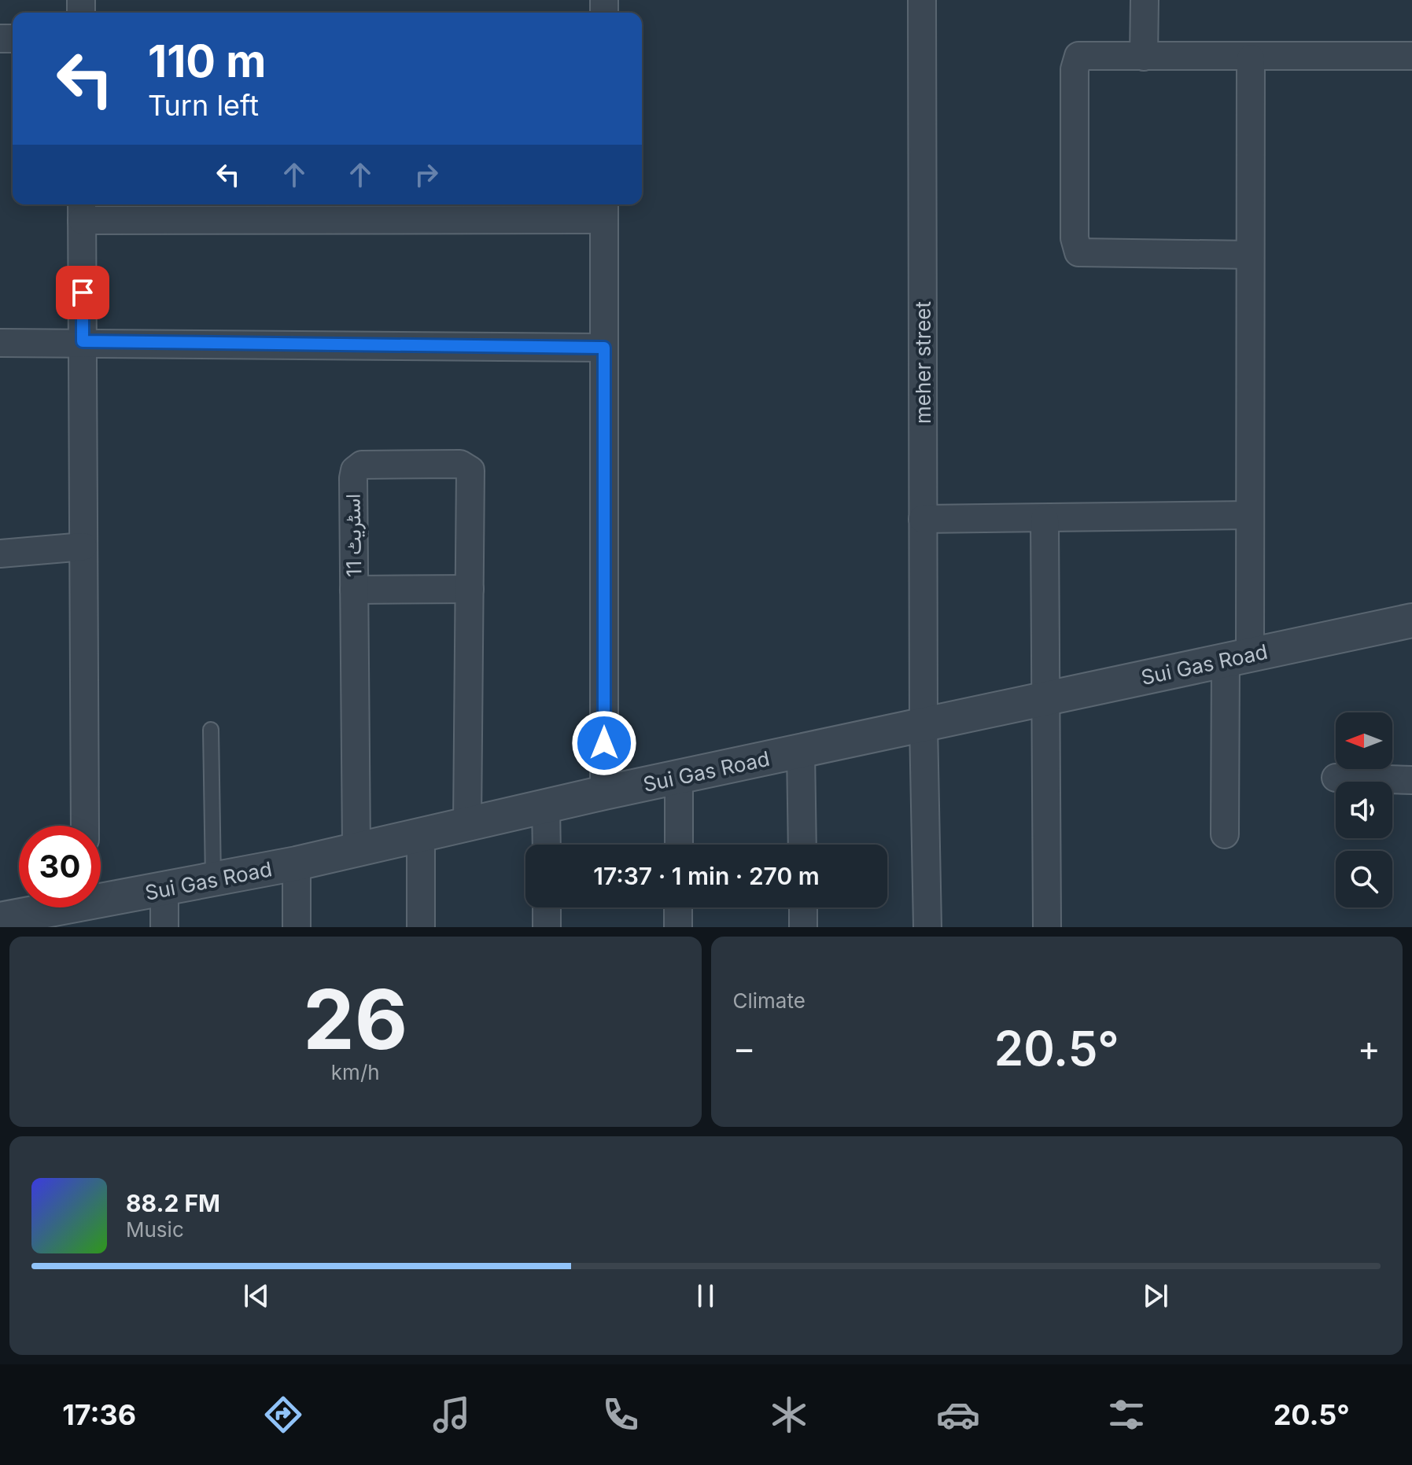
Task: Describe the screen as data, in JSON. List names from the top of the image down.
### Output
{
  "streets": {
    "street": ["meher street", "اسٹریٹ 11", "Sui Gas Road"]
  },
  "crossings": [
    ["meher street", "Sui Gas Road"],
    ["اسٹریٹ 11", "Sui Gas Road"]
  ],
  "north": "left",
  "page": {
    "turn": ["110 m", "Turn left"],
    "limit": "30",
    "trip": "17:37 · 1 min · 270 m",
    "tile": [
      ["26", "km/h"],
      "Climate"
    ],
    "heat": ["−", "20.5°", "+"],
    "song": ["88.2 FM", "Music"],
    "tabs": ["17:36", "20.5°"]
  }
}
